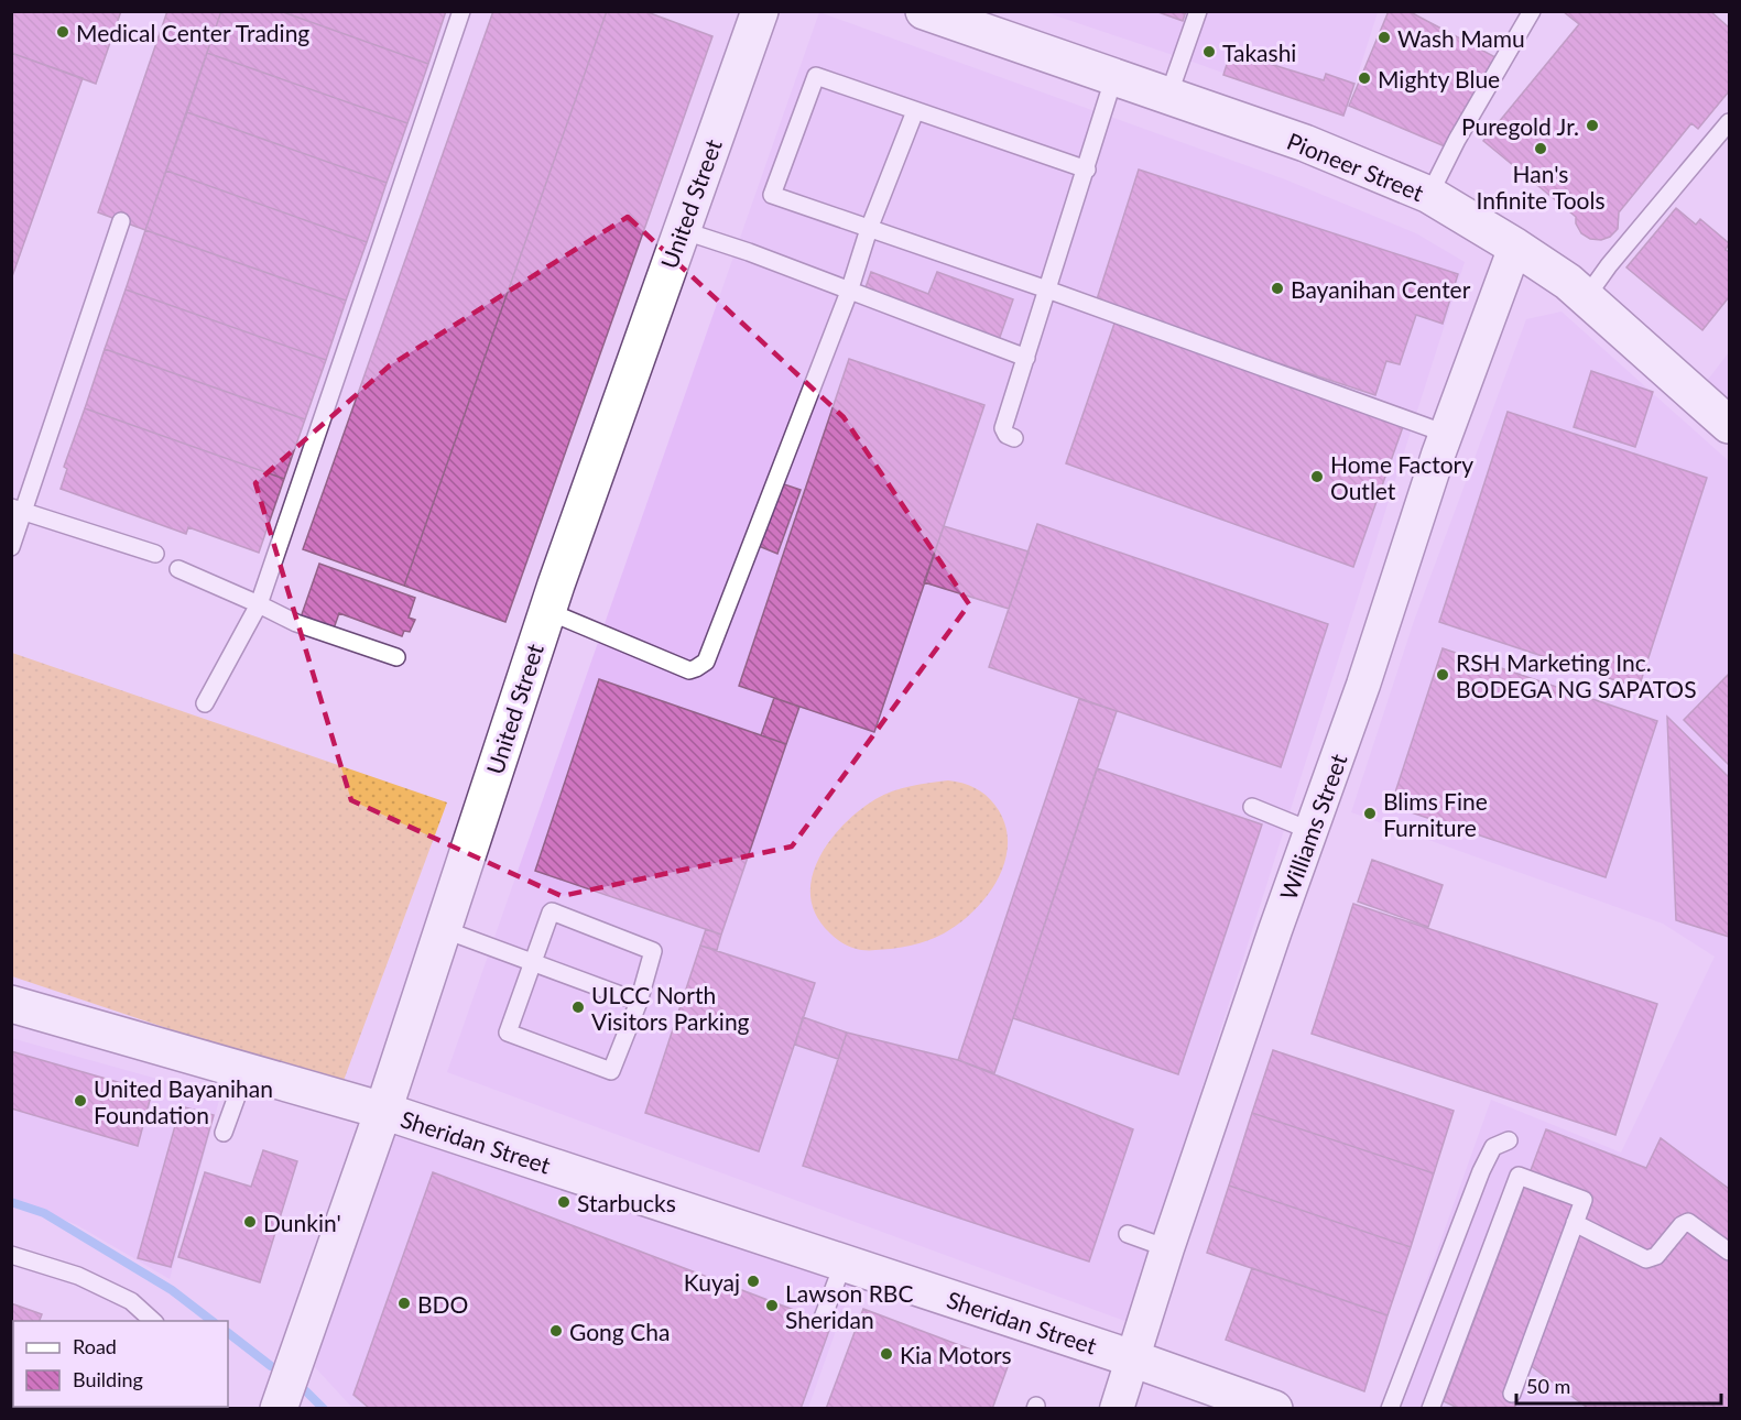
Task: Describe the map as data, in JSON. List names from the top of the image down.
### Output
{
  "streets": {
    "street": [
      "Pioneer Street",
      "United Street",
      "Williams Street",
      "Sheridan Street"
    ]
  },
  "crossings": [
    ["Pioneer Street", "Williams Street"],
    ["United Street", "Sheridan Street"],
    ["Williams Street", "Sheridan Street"]
  ],
  "places": [
    "Medical Center Trading",
    "Wash Mamu",
    "Takashi",
    "Mighty Blue",
    "Puregold Jr.",
    "Han's Infinite Tools",
    "Bayanihan Center",
    "Home Factory Outlet",
    "RSH Marketing Inc. BODEGA NG SAPATOS",
    "Blims Fine Furniture",
    "ULCC North Visitors Parking",
    "United Bayanihan Foundation",
    "Starbucks",
    "Dunkin'",
    "Kuyaj",
    "BDO",
    "Lawson RBC Sheridan",
    "Gong Cha",
    "Kia Motors"
  ],
  "legend": ["Road", "Building"],
  "scale_bar": "50 m"
}
